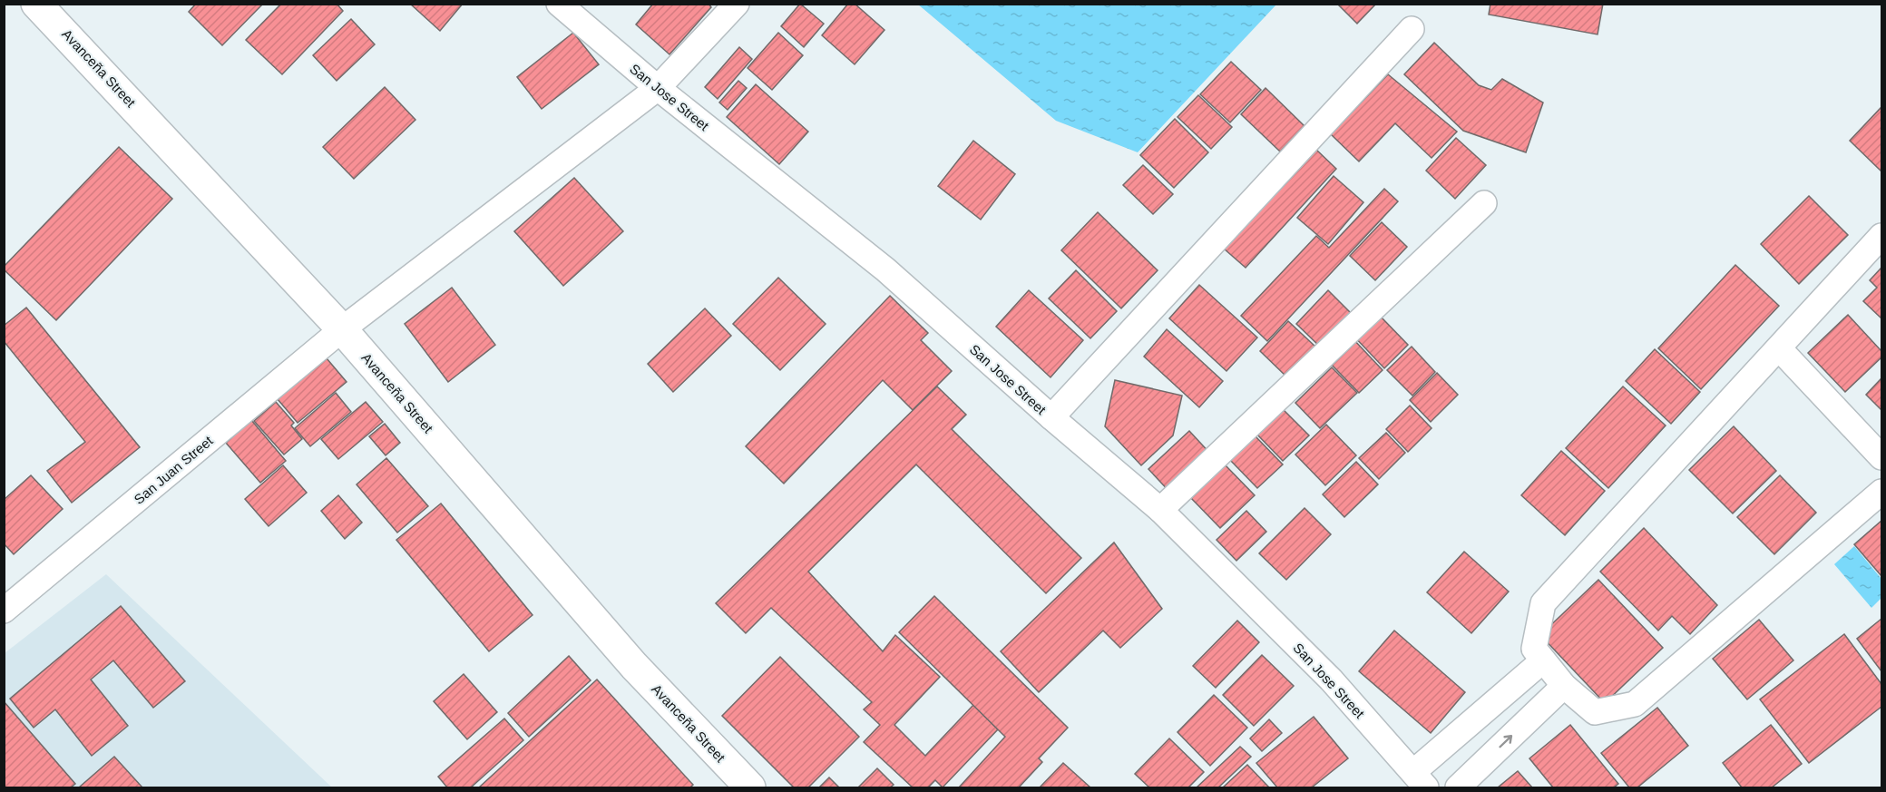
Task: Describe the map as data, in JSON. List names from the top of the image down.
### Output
{
  "streets": {
    "main road": ["Avanceña Street"],
    "street": ["San Jose Street", "San Juan Street"]
  },
  "crossings": [
    ["Avanceña Street", "San Juan Street"],
    ["San Jose Street", "San Juan Street"]
  ]
}
